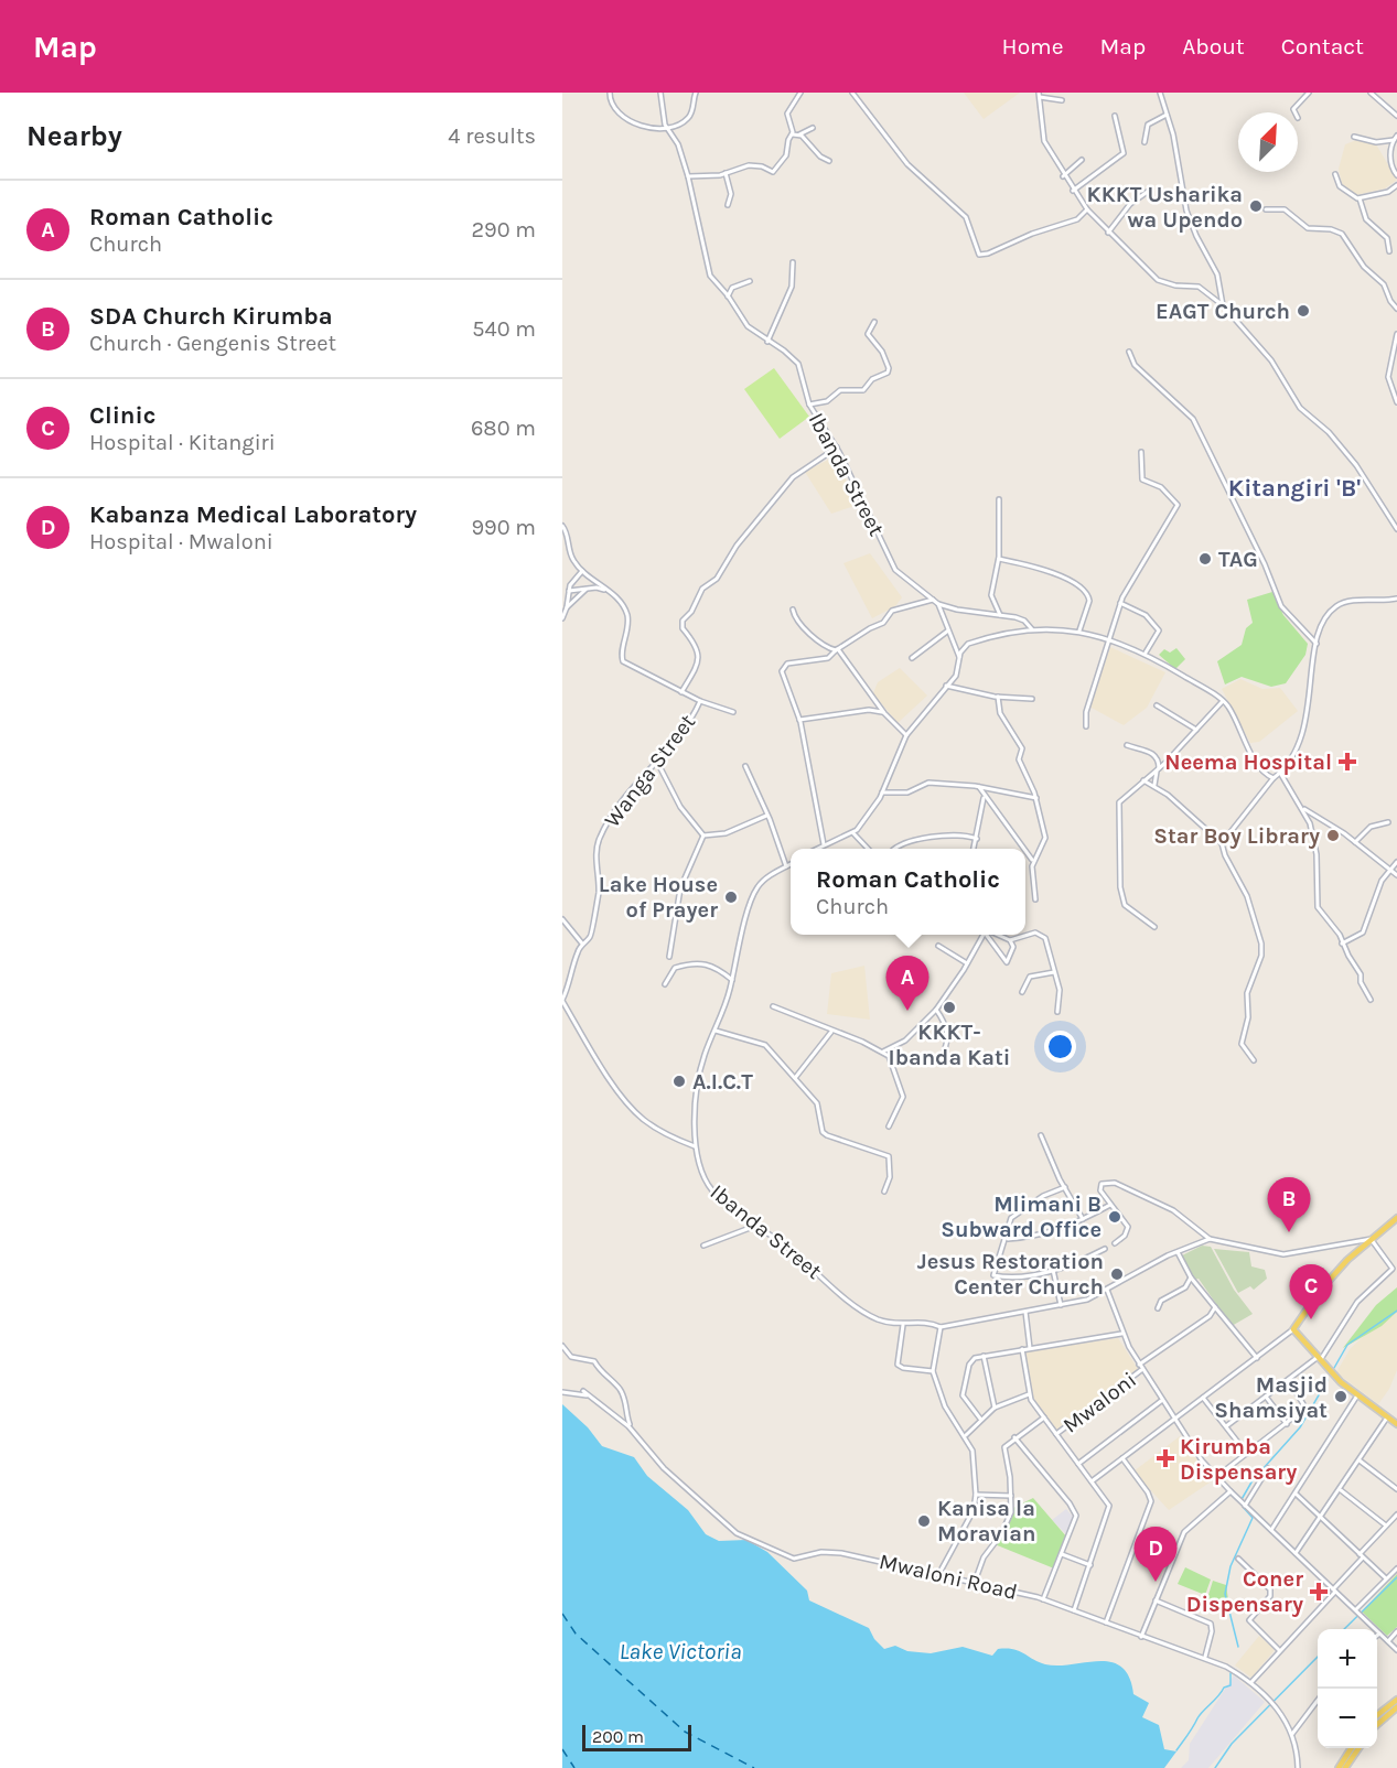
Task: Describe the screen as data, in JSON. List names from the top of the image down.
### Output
{
  "streets": {
    "street": [
      "Ibanda Street",
      "Wanga Street",
      "Mwaloni",
      "Mwaloni Road"
    ]
  },
  "districts": ["Kitangiri 'B'"],
  "water": ["Lake Victoria"],
  "places": {
    "other": [
      "KKKT Usharika wa Upendo",
      "EAGT Church",
      "TAG",
      "Star Boy Library",
      "Lake House of Prayer",
      "KKKT- Ibanda Kati",
      "A.I.C.T",
      "Mlimani B Subward Office",
      "Jesus Restoration Center Church",
      "Masjid Shamsiyat",
      "Kanisa la Moravian"
    ],
    "health": ["Neema Hospital", "Kirumba Dispensary", "Coner Dispensary"]
  },
  "scale_bar": "200 m",
  "north": "top right",
  "page": {
    "header": "Map",
    "nav": [
      "Home",
      "Map",
      "About",
      "Contact"
    ],
    "heading": ["Nearby", "4 results"],
    "list": [
      {
        "mark": "A",
        "name": "Roman Catholic",
        "note": "Church",
        "value": "290 m"
      },
      {
        "mark": "B",
        "name": "SDA Church Kirumba",
        "note": "Church · Gengenis Street",
        "value": "540 m"
      },
      {
        "mark": "C",
        "name": "Clinic",
        "note": "Hospital · Kitangiri",
        "value": "680 m"
      },
      {
        "mark": "D",
        "name": "Kabanza Medical Laboratory",
        "note": "Hospital · Mwaloni",
        "value": "990 m"
      }
    ],
    "popup": ["Roman Catholic", "Church"],
    "pins": [
      "A",
      "B",
      "C",
      "D"
    ],
    "map_buttons": ["+", "−"],
    "scale": "200 m"
  }
}
